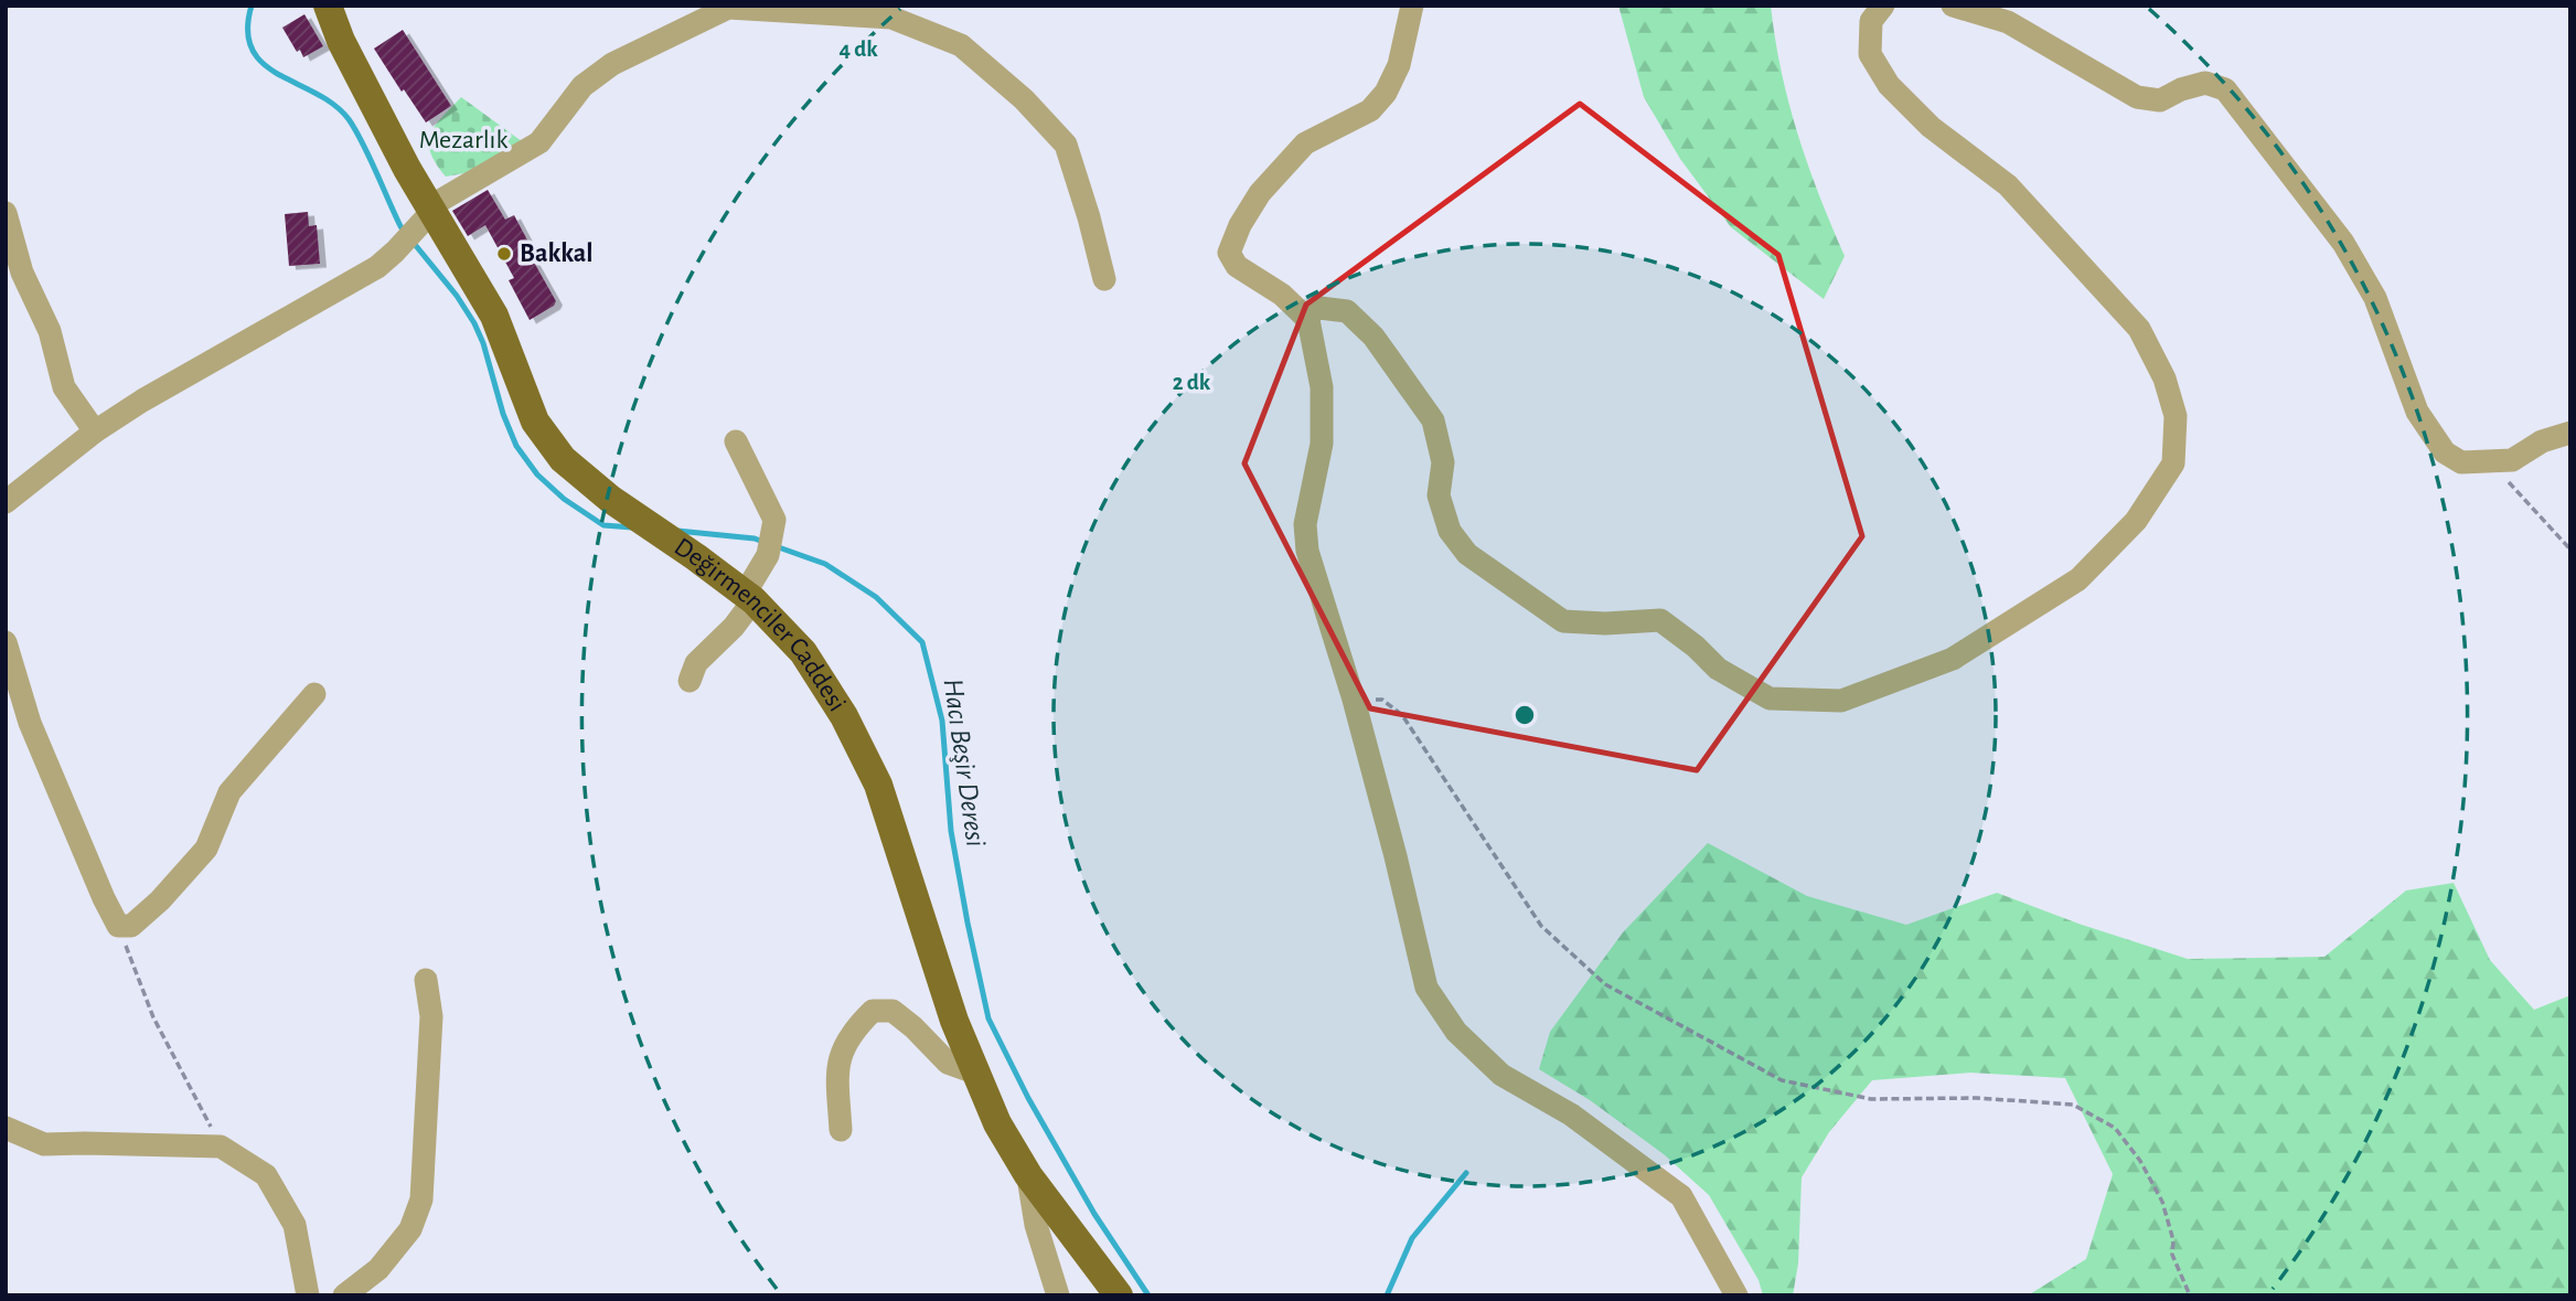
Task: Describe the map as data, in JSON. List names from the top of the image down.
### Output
{
  "streets": {
    "main road": ["Değirmenciler Caddesi"]
  },
  "water": ["Hacı Beşir Deresi"],
  "parks": ["Mezarlık"],
  "places": ["Bakkal"],
  "rings": ["4 dk", "2 dk"]
}
